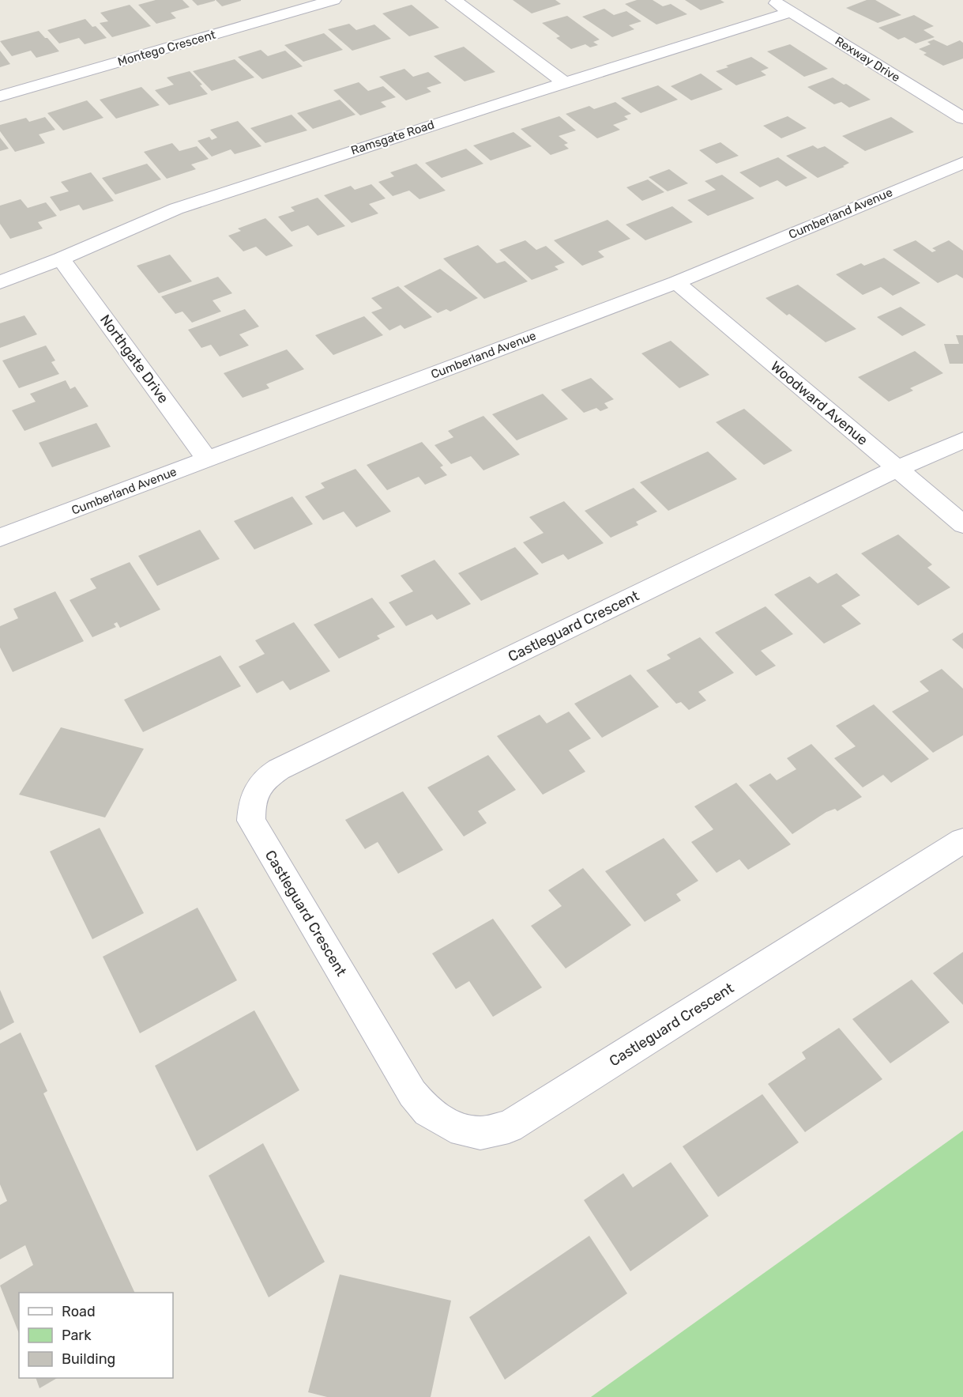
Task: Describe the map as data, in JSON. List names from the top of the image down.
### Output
{
  "streets": {
    "street": [
      "Montego Crescent",
      "Rexway Drive",
      "Ramsgate Road",
      "Cumberland Avenue",
      "Northgate Drive",
      "Woodward Avenue",
      "Castleguard Crescent"
    ]
  },
  "crossings": [
    ["Rexway Drive", "Ramsgate Road"],
    ["Ramsgate Road", "Northgate Drive"],
    ["Cumberland Avenue", "Northgate Drive"],
    ["Cumberland Avenue", "Woodward Avenue"],
    ["Woodward Avenue", "Castleguard Crescent"]
  ],
  "legend": ["Road", "Park", "Building"]
}
